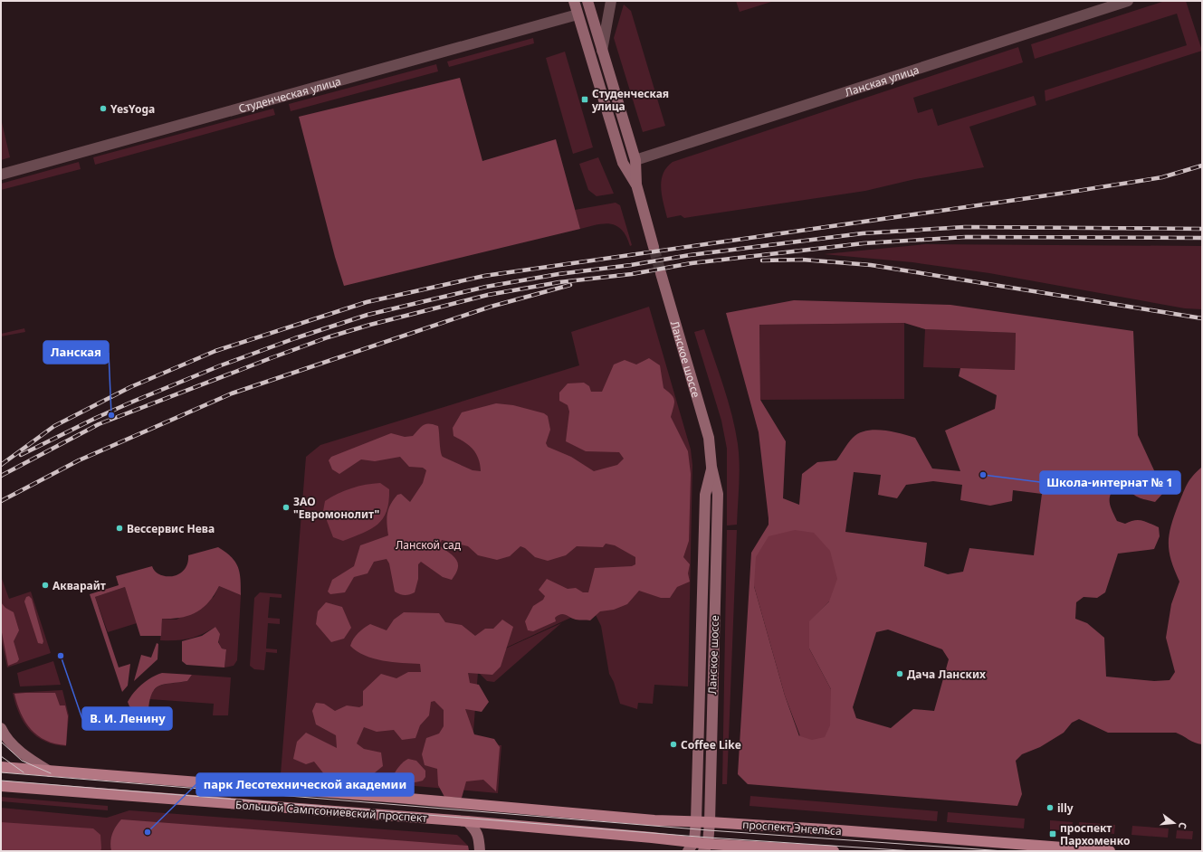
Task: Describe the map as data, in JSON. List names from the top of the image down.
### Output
{
  "streets": {
    "main road": ["Ланское шоссе", "Большой Сампсониевский проспект", "проспект Энгельса"],
    "street": ["Ланская улица", "Студенческая улица"]
  },
  "crossings": [
    ["Ланское шоссе", "проспект Энгельса"],
    ["Большой Сампсониевский проспект", "проспект Энгельса"]
  ],
  "parks": ["Ланской сад"],
  "places": {
    "transit": ["Студенческая улица", "проспект Пархоменко"],
    "other": [
      "YesYoga",
      "Ланская",
      "Школа-интернат № 1",
      "ЗАО \"Евромонолит\"",
      "Вессервис Нева",
      "Акварайт",
      "В. И. Ленину",
      "Дача Ланских",
      "Coffee Like",
      "illy",
      "парк Лесотехнической академии"
    ]
  },
  "north": "right"
}
